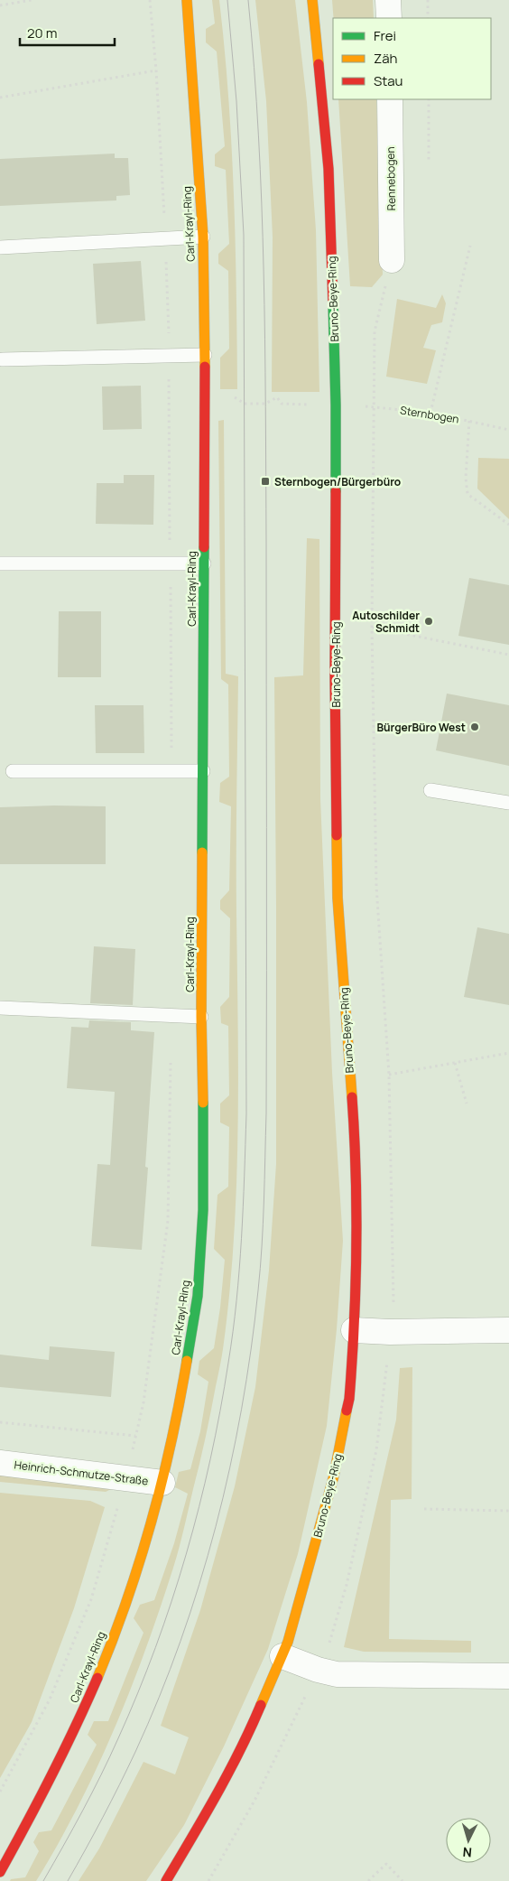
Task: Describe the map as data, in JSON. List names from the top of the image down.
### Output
{
  "streets": {
    "street": [
      "Rennebogen",
      "Carl-Krayl-Ring",
      "Bruno-Beye-Ring",
      "Heinrich-Schmutze-Straße"
    ],
    "path": ["Sternbogen"]
  },
  "crossings": [
    ["Carl-Krayl-Ring", "Heinrich-Schmutze-Straße"]
  ],
  "places": {
    "transit": ["Sternbogen/Bürgerbüro"],
    "other": ["Autoschilder Schmidt", "BürgerBüro West"]
  },
  "legend": ["Frei", "Zäh", "Stau"],
  "scale_bar": "20 m",
  "north": "bottom"
}
